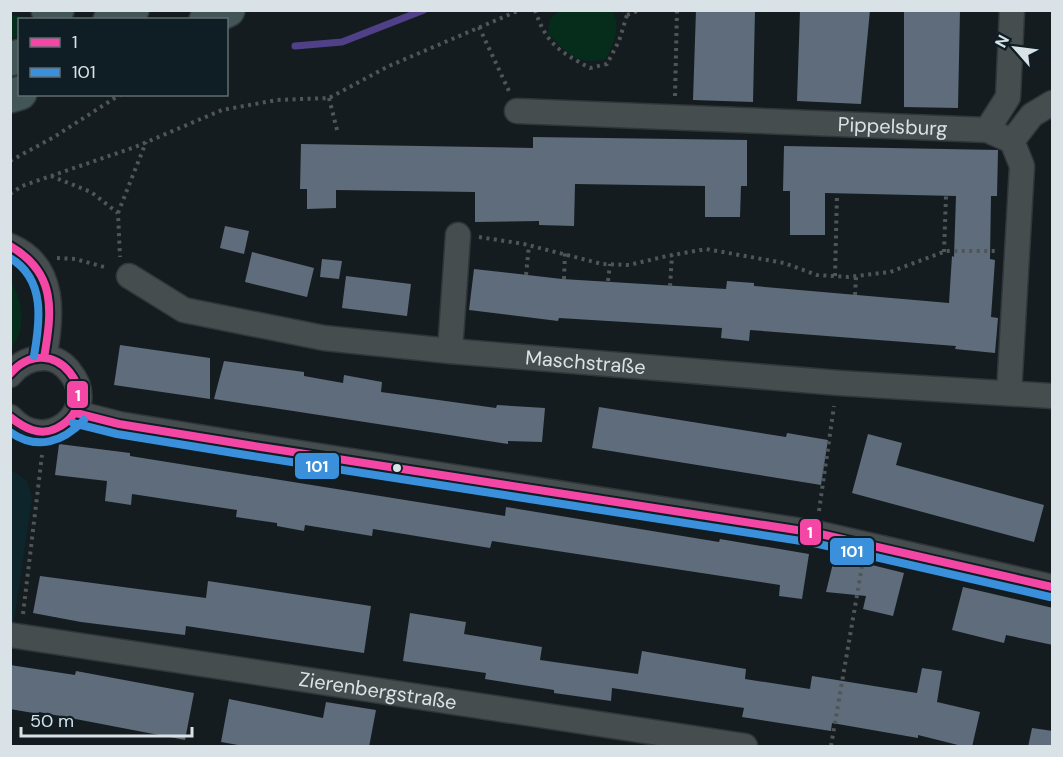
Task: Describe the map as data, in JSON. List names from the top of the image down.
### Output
{
  "streets": {
    "street": ["Pippelsburg", "Maschstraße", "Zierenbergstraße"]
  },
  "lines": ["transit line 1", "transit line 101"],
  "legend": ["1", "101"],
  "scale_bar": "50 m",
  "north": "top left"
}
